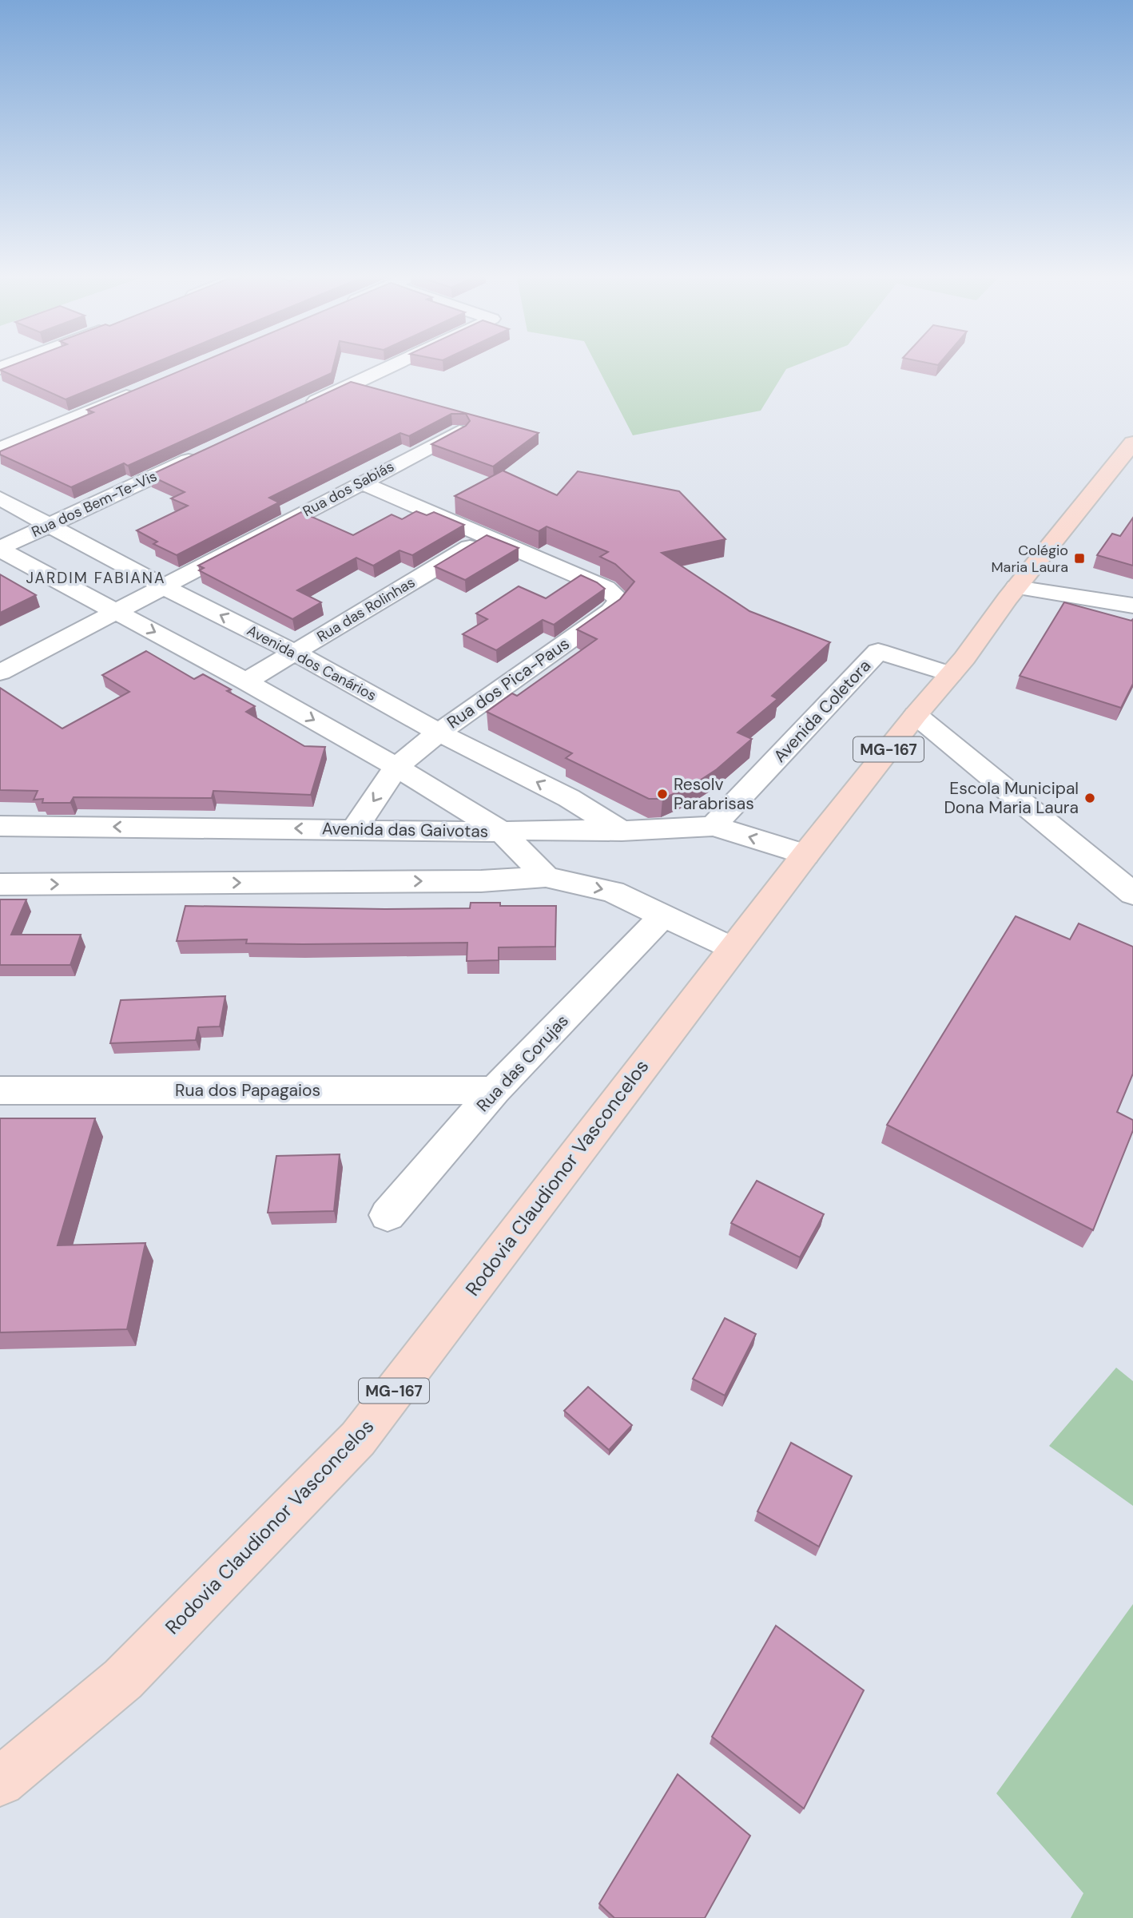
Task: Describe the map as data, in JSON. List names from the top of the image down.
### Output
{
  "streets": {
    "main road": ["MG-167", "Rodovia Claudionor Vasconcelos"],
    "street": [
      "Rua dos Sabiás",
      "Rua dos Bem-Te-Vis",
      "Rua das Rolinhas",
      "Avenida dos Canários",
      "Rua dos Pica-Paus",
      "Avenida Coletora",
      "Avenida das Gaivotas",
      "Rua das Corujas",
      "Rua dos Papagaios"
    ]
  },
  "crossings": [
    ["Rua dos Sabiás", "Avenida dos Canários"],
    ["Rua dos Bem-Te-Vis", "Avenida dos Canários"],
    ["Rua das Rolinhas", "Avenida dos Canários"],
    ["Rua das Rolinhas", "Rua dos Pica-Paus"],
    ["Avenida dos Canários", "Rua dos Pica-Paus"],
    ["Avenida dos Canários", "Avenida das Gaivotas"],
    ["Rua dos Pica-Paus", "Avenida das Gaivotas"],
    ["Avenida Coletora", "MG-167"],
    ["Avenida Coletora", "Avenida das Gaivotas"],
    ["MG-167", "Avenida das Gaivotas"],
    ["MG-167", "Rodovia Claudionor Vasconcelos"],
    ["Rua das Corujas", "Rua dos Papagaios"]
  ],
  "districts": ["JARDIM FABIANA"],
  "places": {
    "transit": ["Colégio Maria Laura"],
    "other": ["Resolv Parabrisas", "Escola Municipal Dona Maria Laura"]
  }
}
